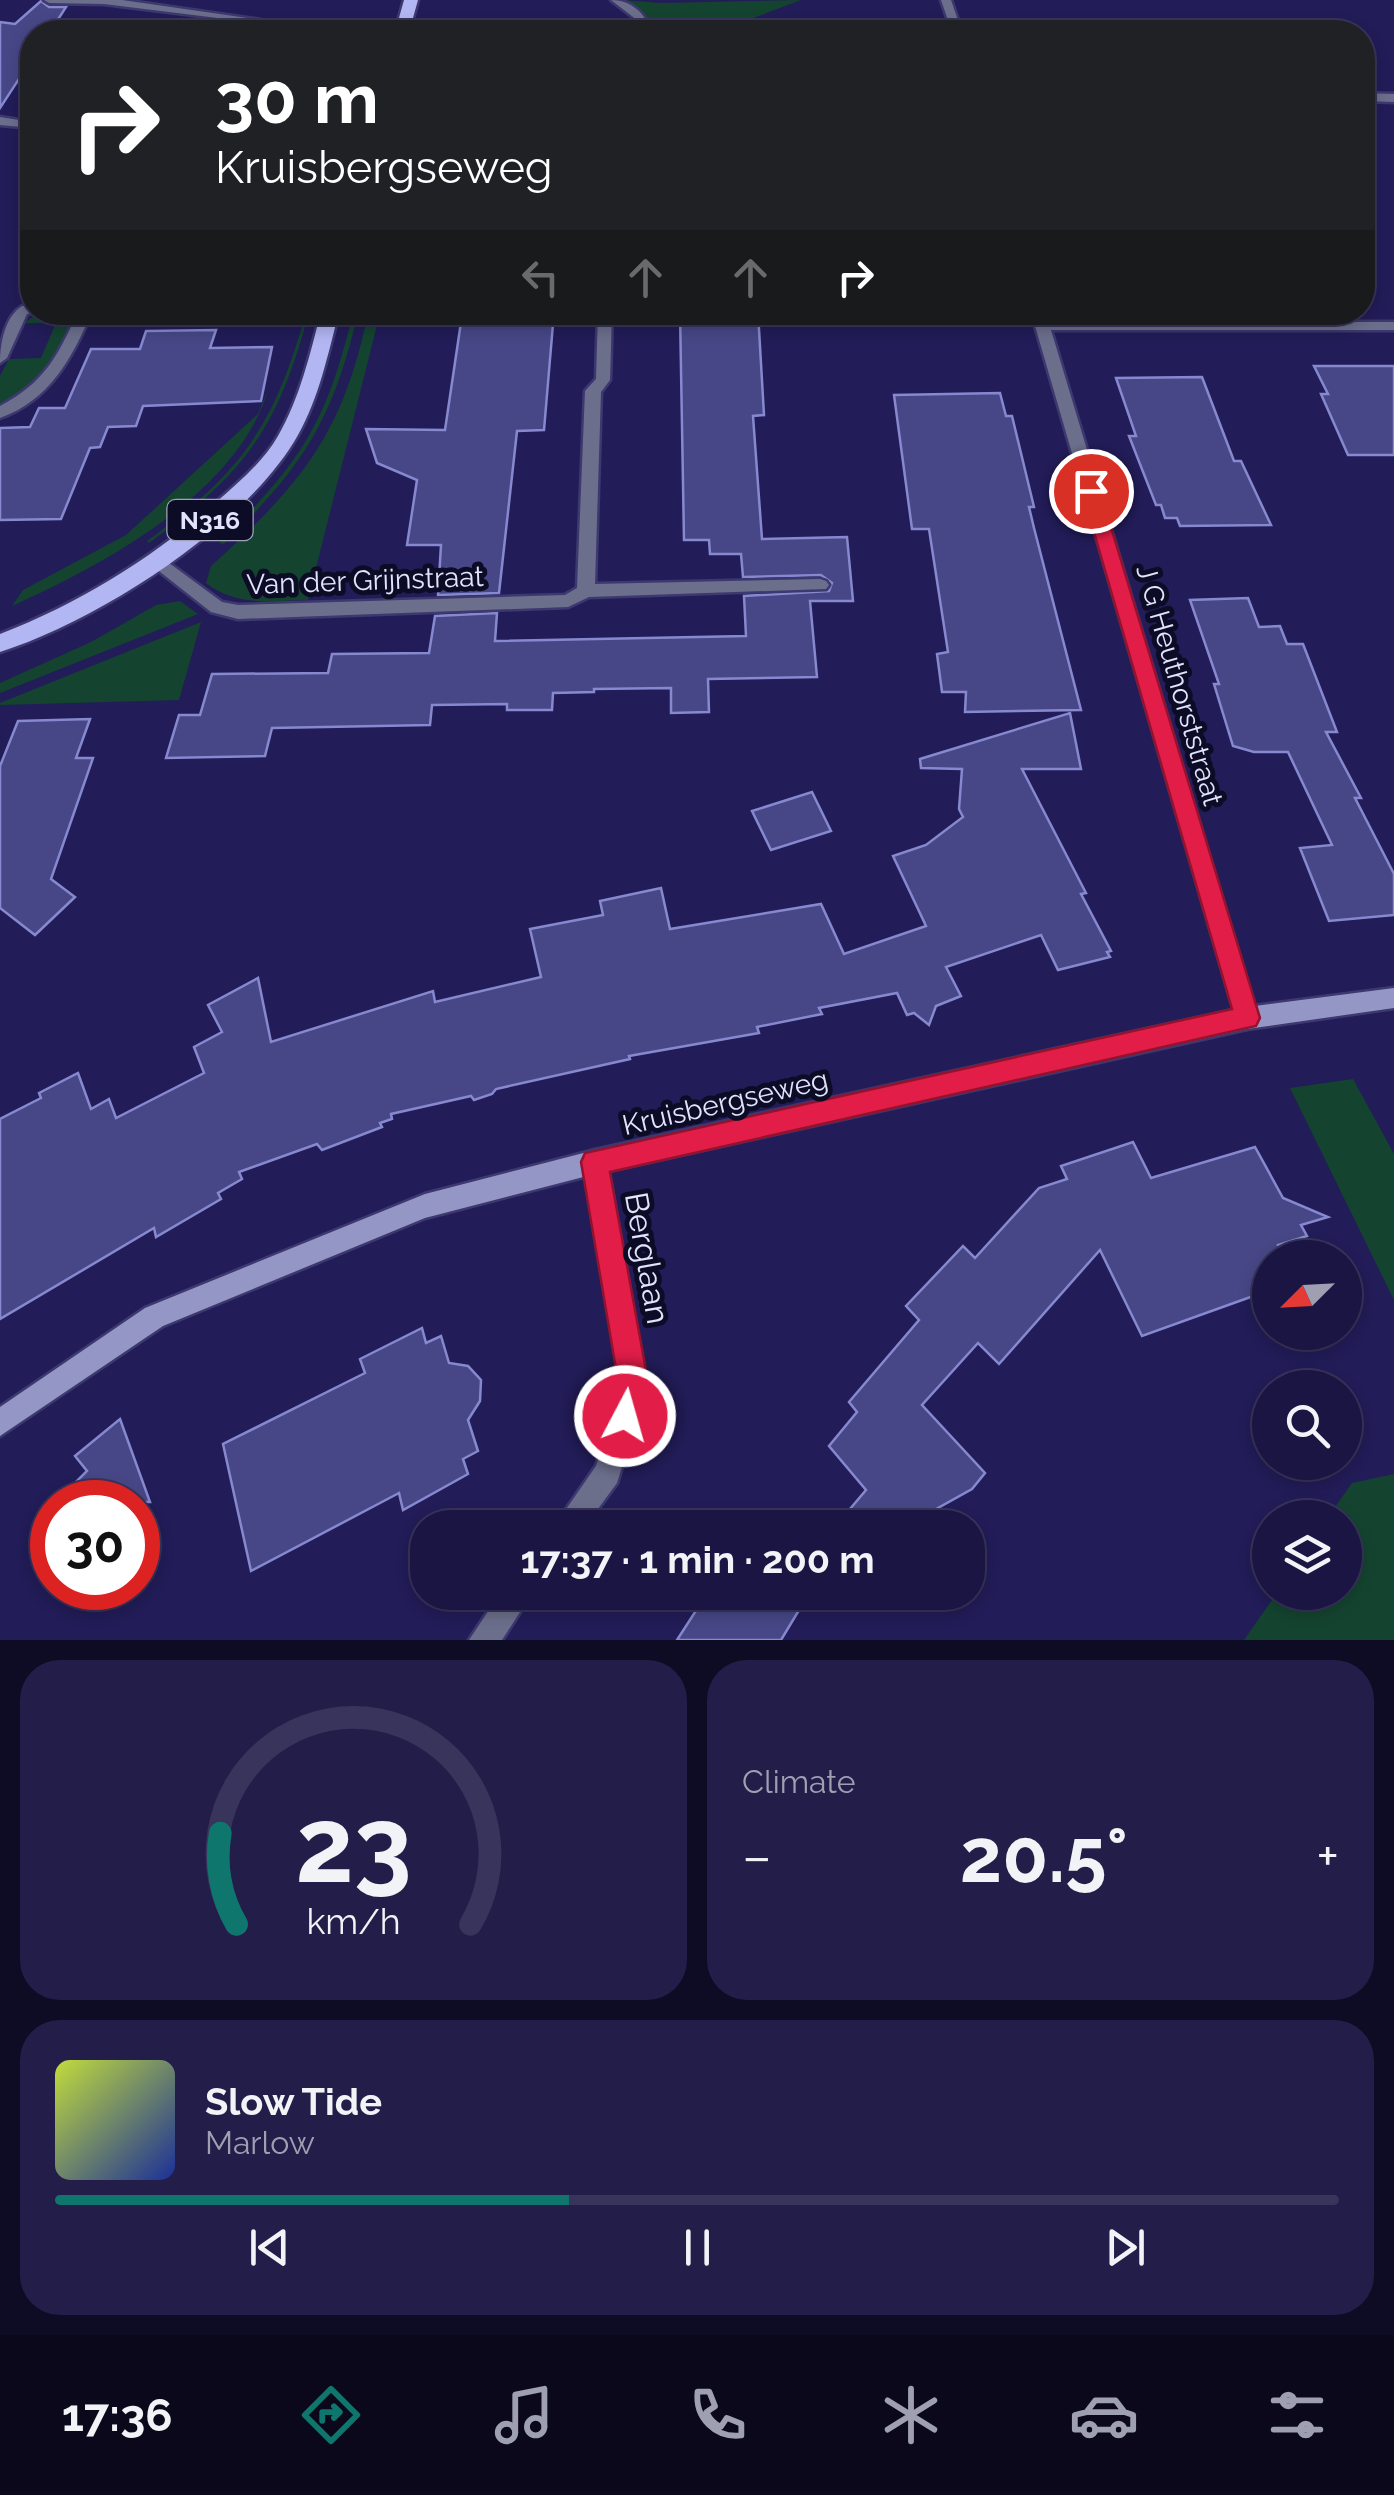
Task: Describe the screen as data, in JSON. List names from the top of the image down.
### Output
{
  "streets": {
    "main road": ["N316"],
    "street": [
      "Van der Grijnstraat",
      "J G Heuthorststraat",
      "Kruisbergseweg",
      "Berglaan"
    ]
  },
  "crossings": [
    ["N316", "Van der Grijnstraat"],
    ["J G Heuthorststraat", "Kruisbergseweg"],
    ["Kruisbergseweg", "Berglaan"]
  ],
  "north": "bottom left",
  "page": {
    "turn": ["30 m", "Kruisbergseweg"],
    "limit": "30",
    "trip": "17:37 · 1 min · 200 m",
    "tile": "Climate",
    "heat": ["−", "20.5°", "+"],
    "song": ["Slow Tide", "Marlow"],
    "tabs": "17:36",
    "gauge": ["23", "km/h"]
  }
}
